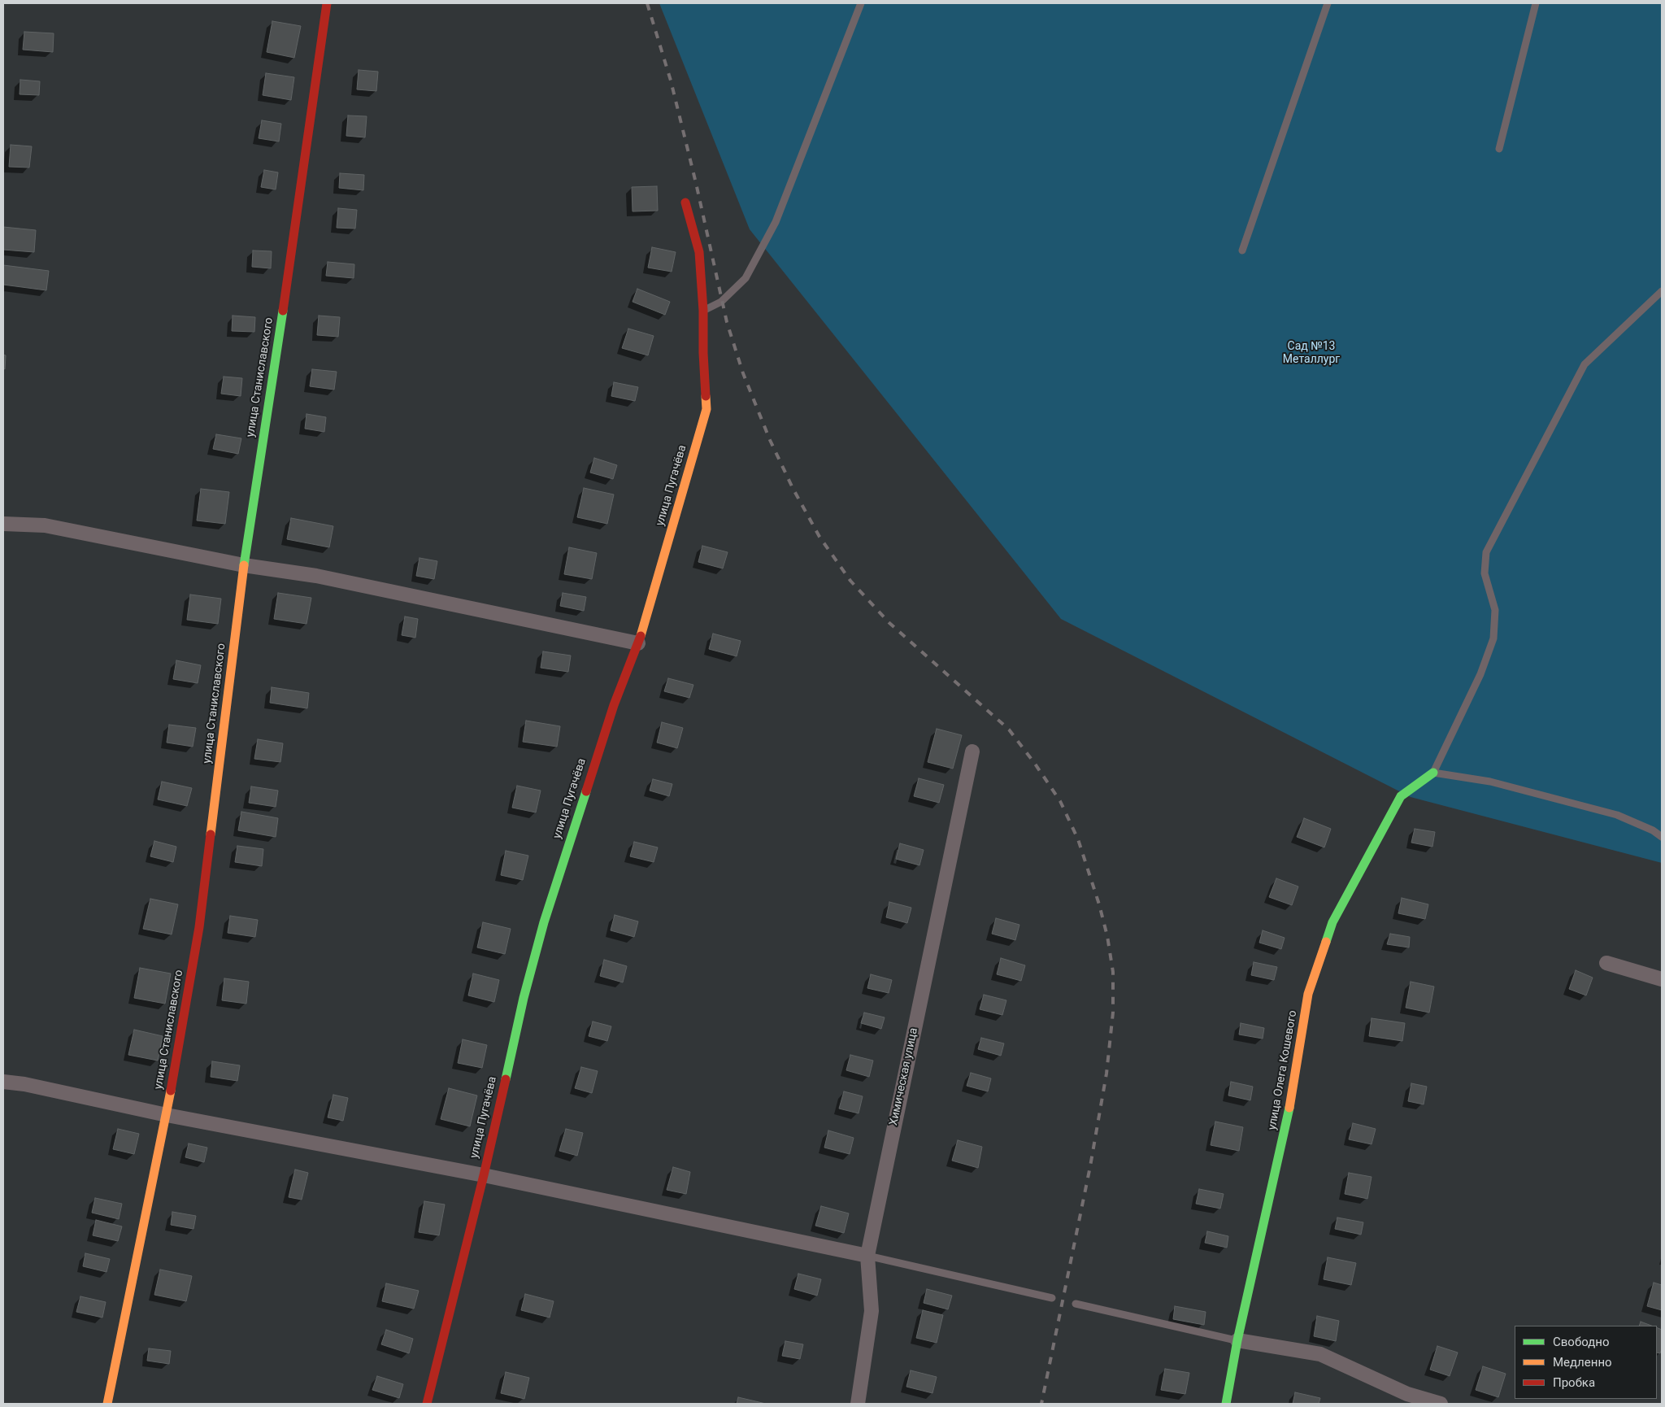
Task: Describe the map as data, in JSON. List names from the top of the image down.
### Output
{
  "streets": {
    "street": [
      "улица Станиславского",
      "улица Пугачёва",
      "улица Олега Кошевого",
      "Химическая улица"
    ]
  },
  "parks": ["Сад №13 Металлург"],
  "legend": ["Свободно", "Медленно", "Пробка"]
}
